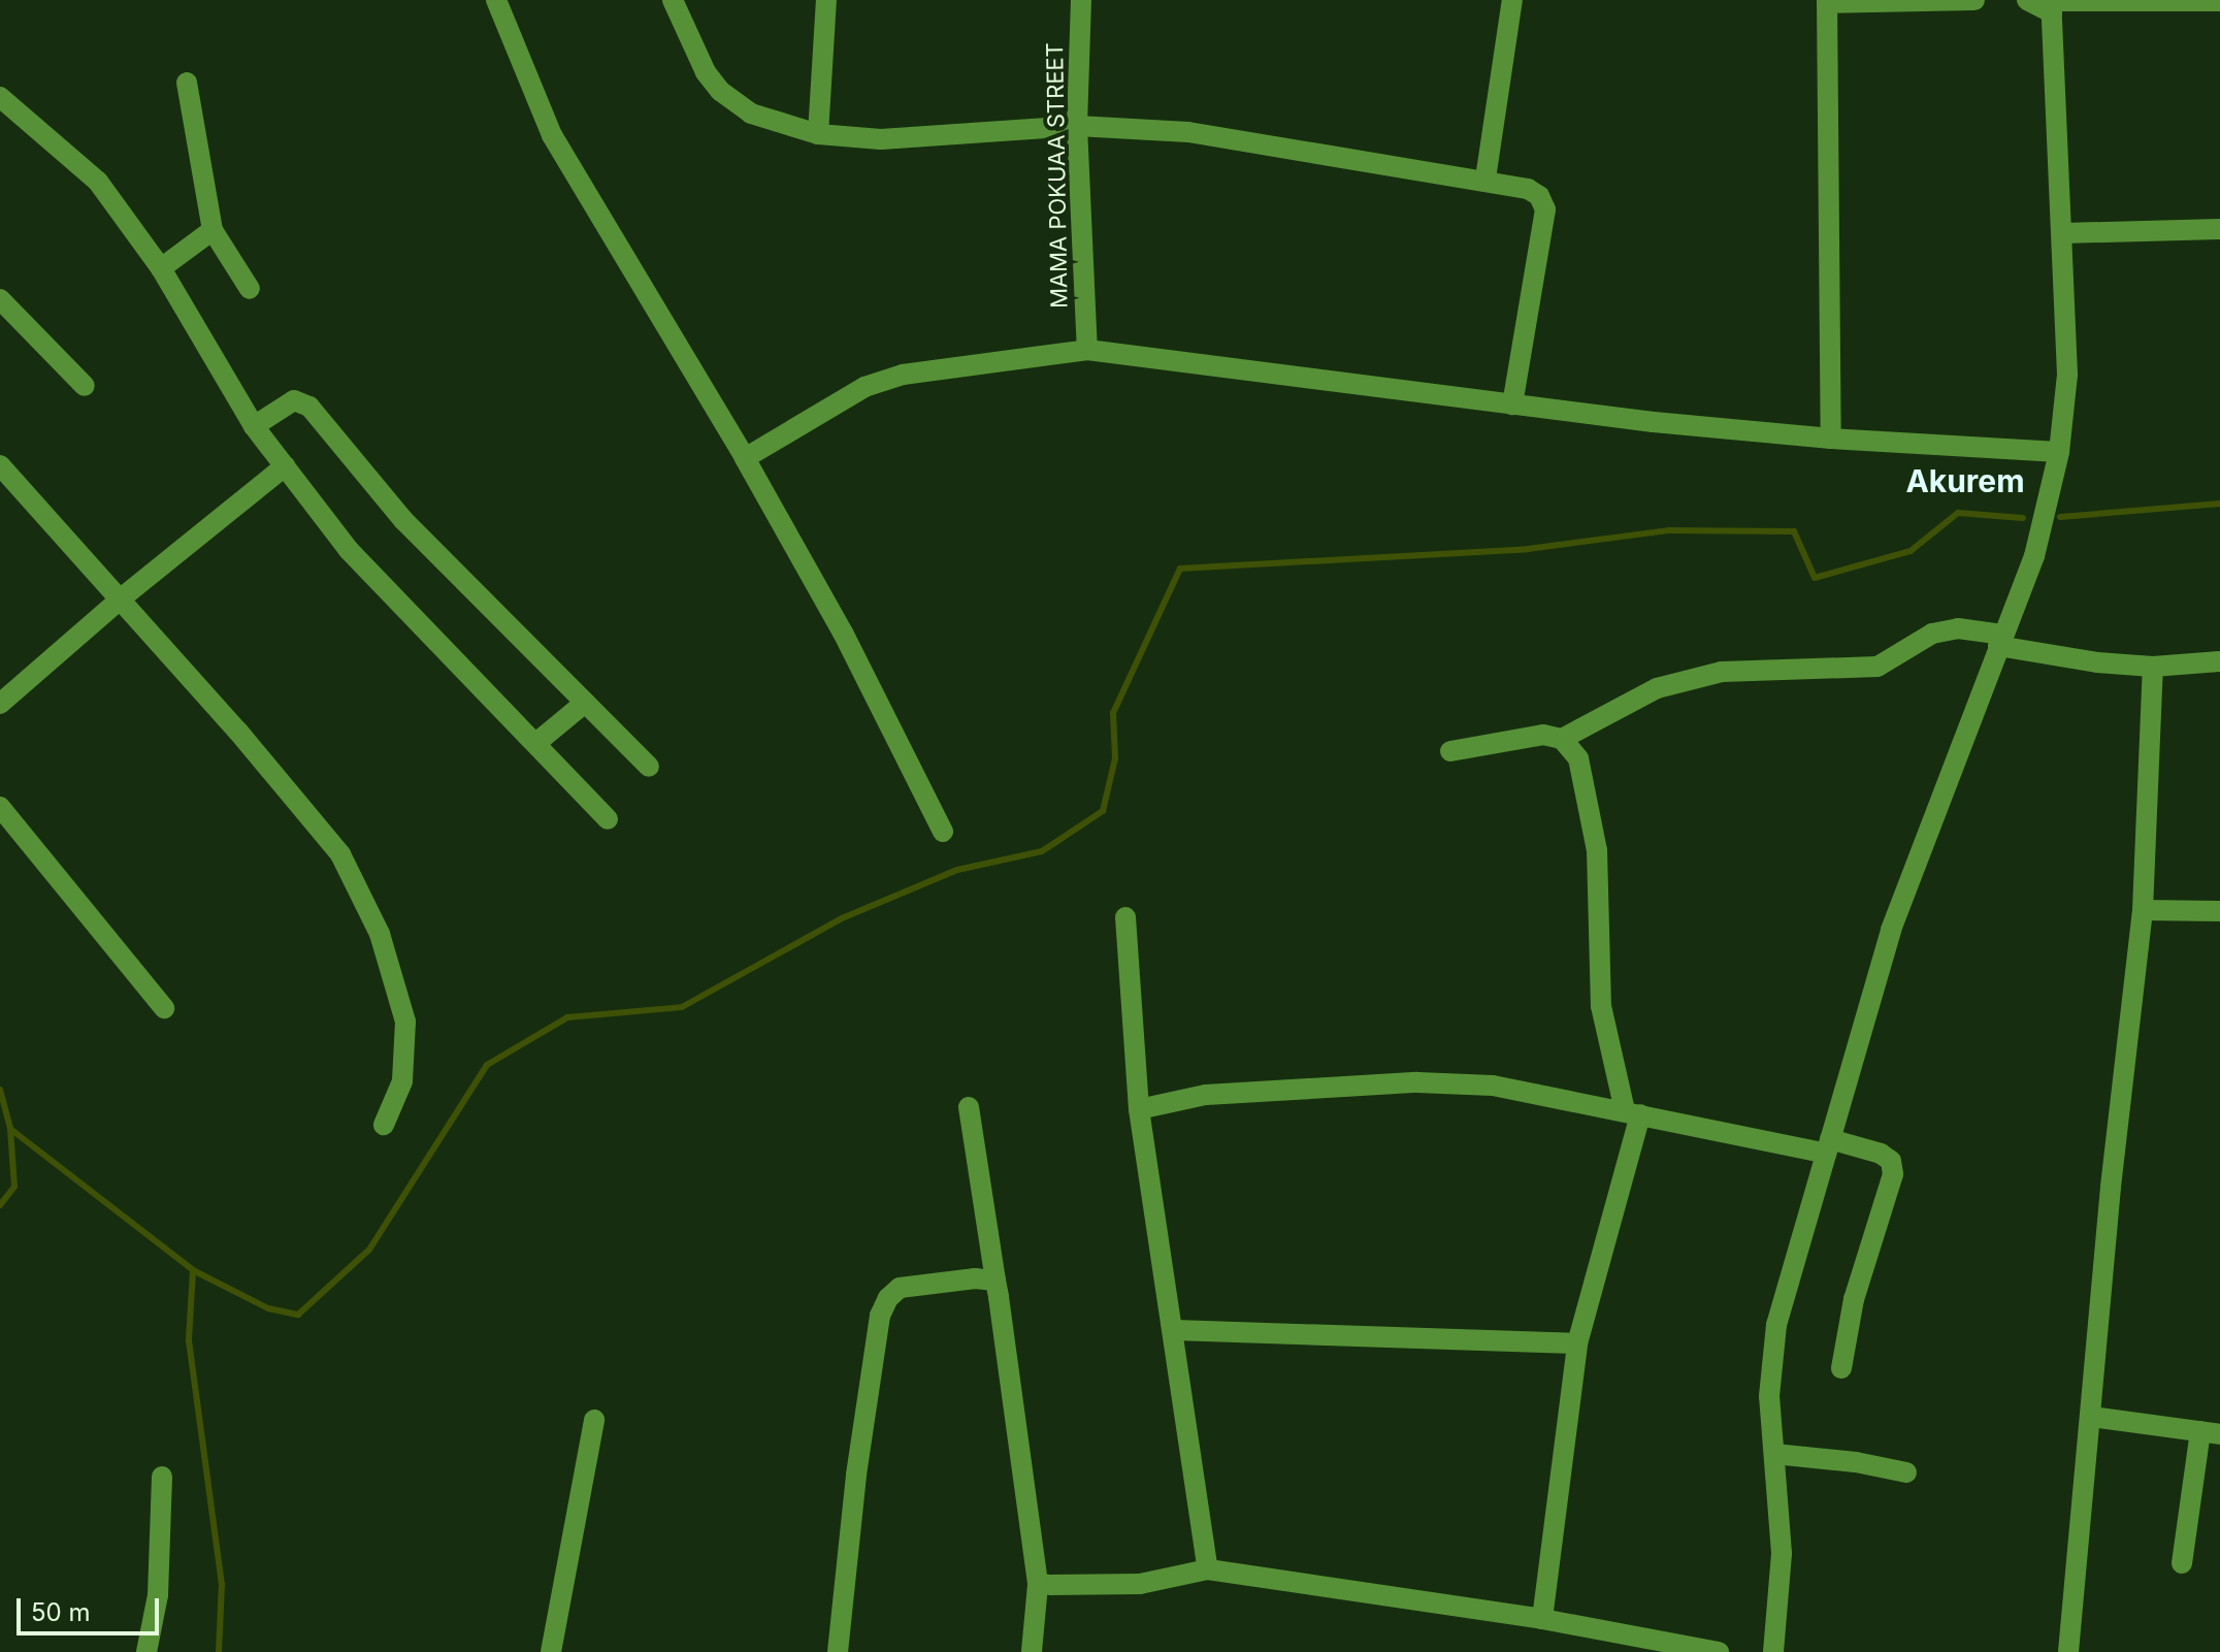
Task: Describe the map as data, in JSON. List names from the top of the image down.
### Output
{
  "streets": {
    "street": ["MAMA POKUAA STREET"]
  },
  "districts": ["Akurem"],
  "scale_bar": "50 m"
}
